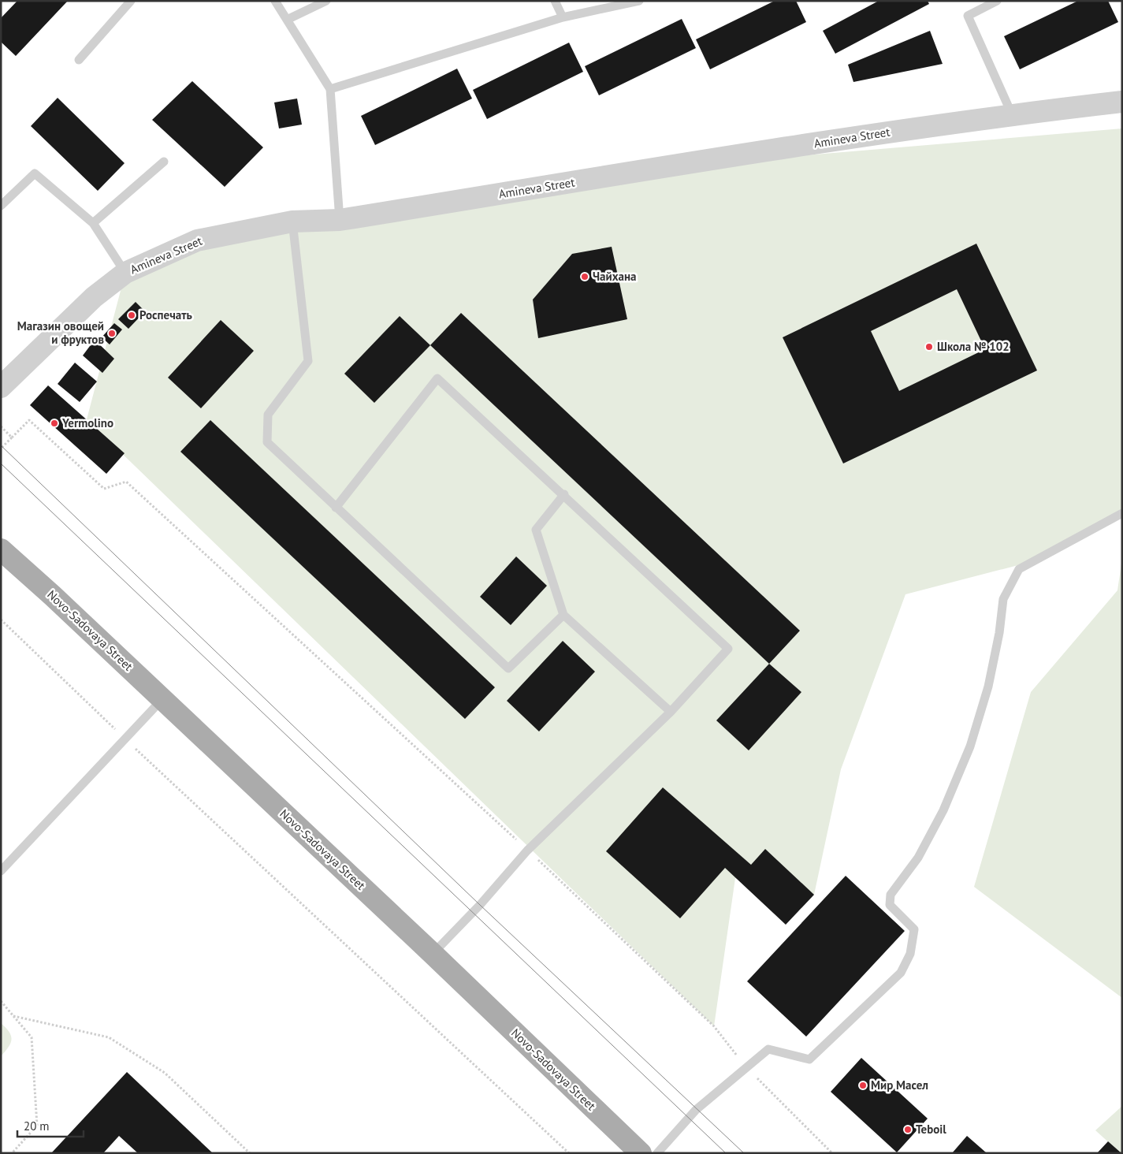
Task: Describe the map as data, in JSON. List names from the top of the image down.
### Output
{
  "streets": {
    "main road": ["Novo-Sadovaya Street"],
    "street": ["Amineva Street"]
  },
  "places": [
    "Чайхана",
    "Роспечать",
    "Магазин овощей и фруктов",
    "Школа № 102",
    "Yermolino",
    "Мир Масел",
    "Teboil"
  ],
  "scale_bar": "20 m"
}
